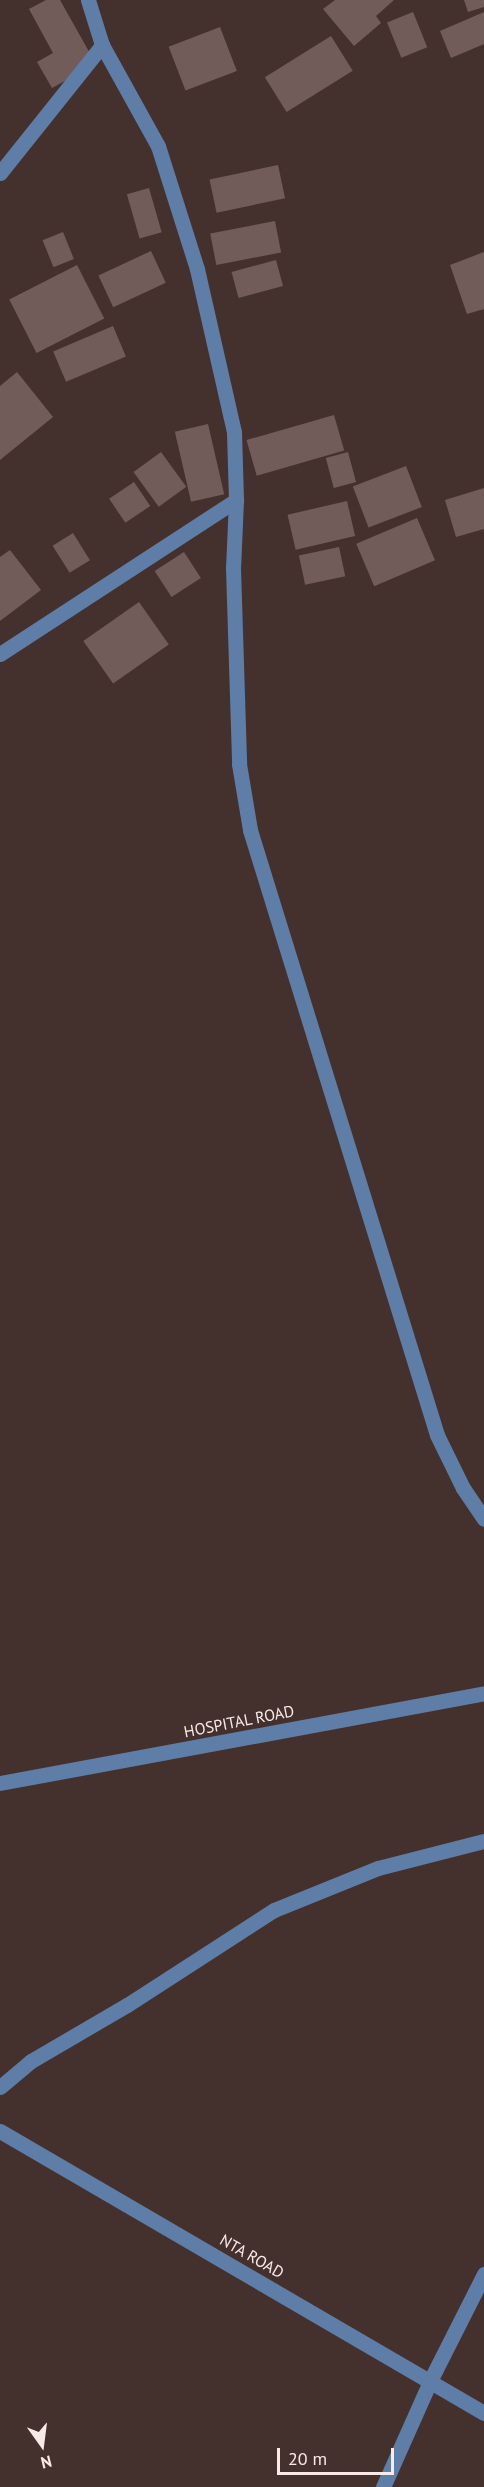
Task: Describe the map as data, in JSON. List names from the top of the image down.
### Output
{
  "streets": {
    "street": ["HOSPITAL ROAD", "NTA ROAD"]
  },
  "scale_bar": "20 m",
  "north": "bottom"
}
